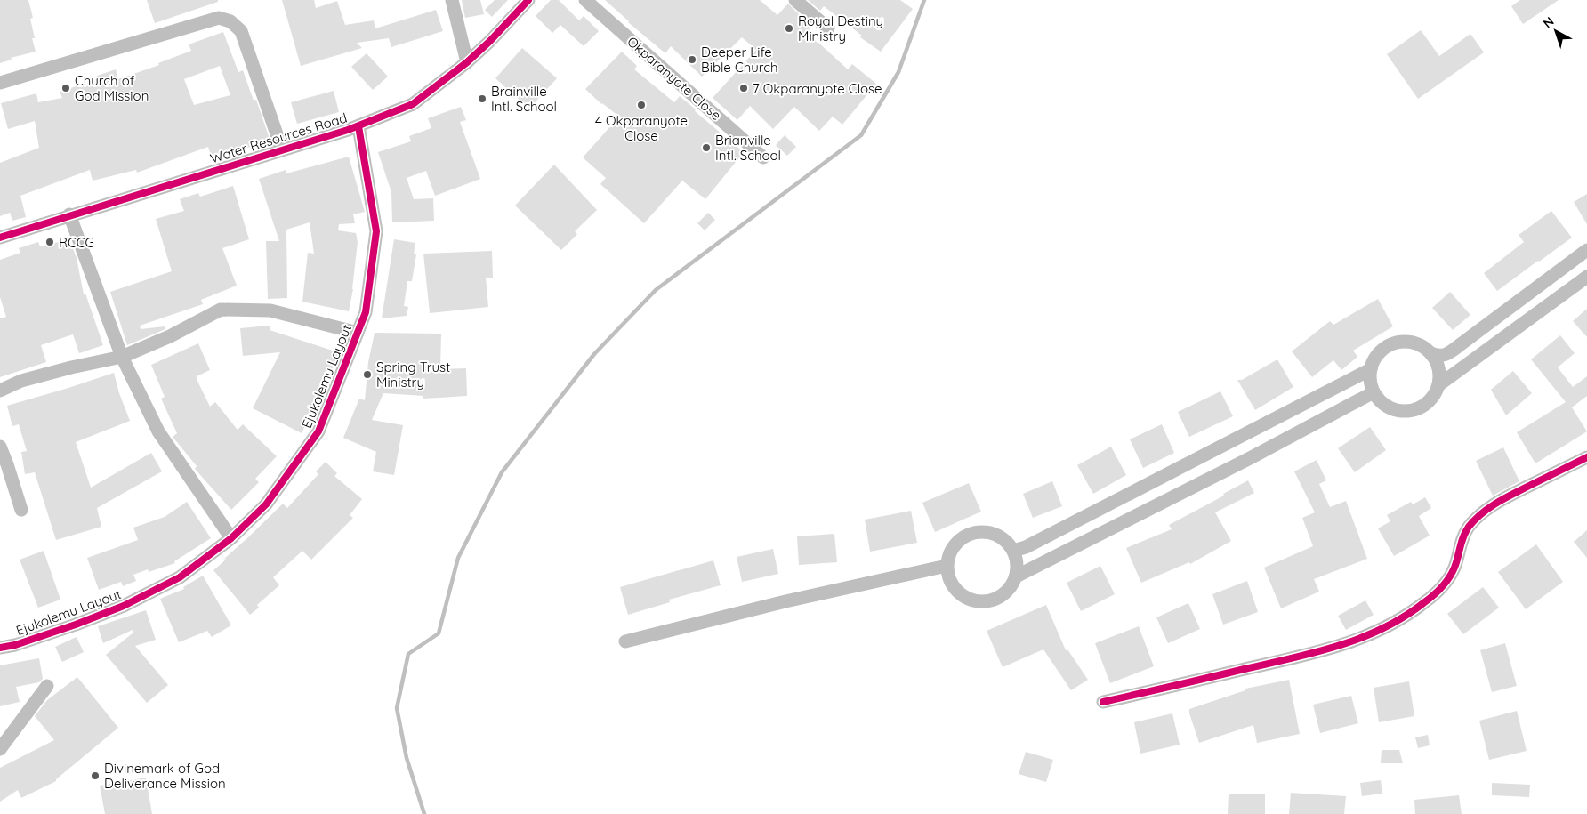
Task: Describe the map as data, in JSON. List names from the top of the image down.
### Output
{
  "streets": {
    "street": ["Okparanyote Close", "Water Resources Road", "Ejukolemu Layout"]
  },
  "crossings": [
    ["Water Resources Road", "Ejukolemu Layout"]
  ],
  "places": [
    "Royal Destiny Ministry",
    "Deeper Life Bible Church",
    "Church of God Mission",
    "7 Okparanyote Close",
    "Brainville Intl. School",
    "4 Okparanyote Close",
    "Brianville Intl. School",
    "RCCG",
    "Spring Trust Ministry",
    "Divinemark of God Deliverance Mission"
  ],
  "north": "top left"
}
